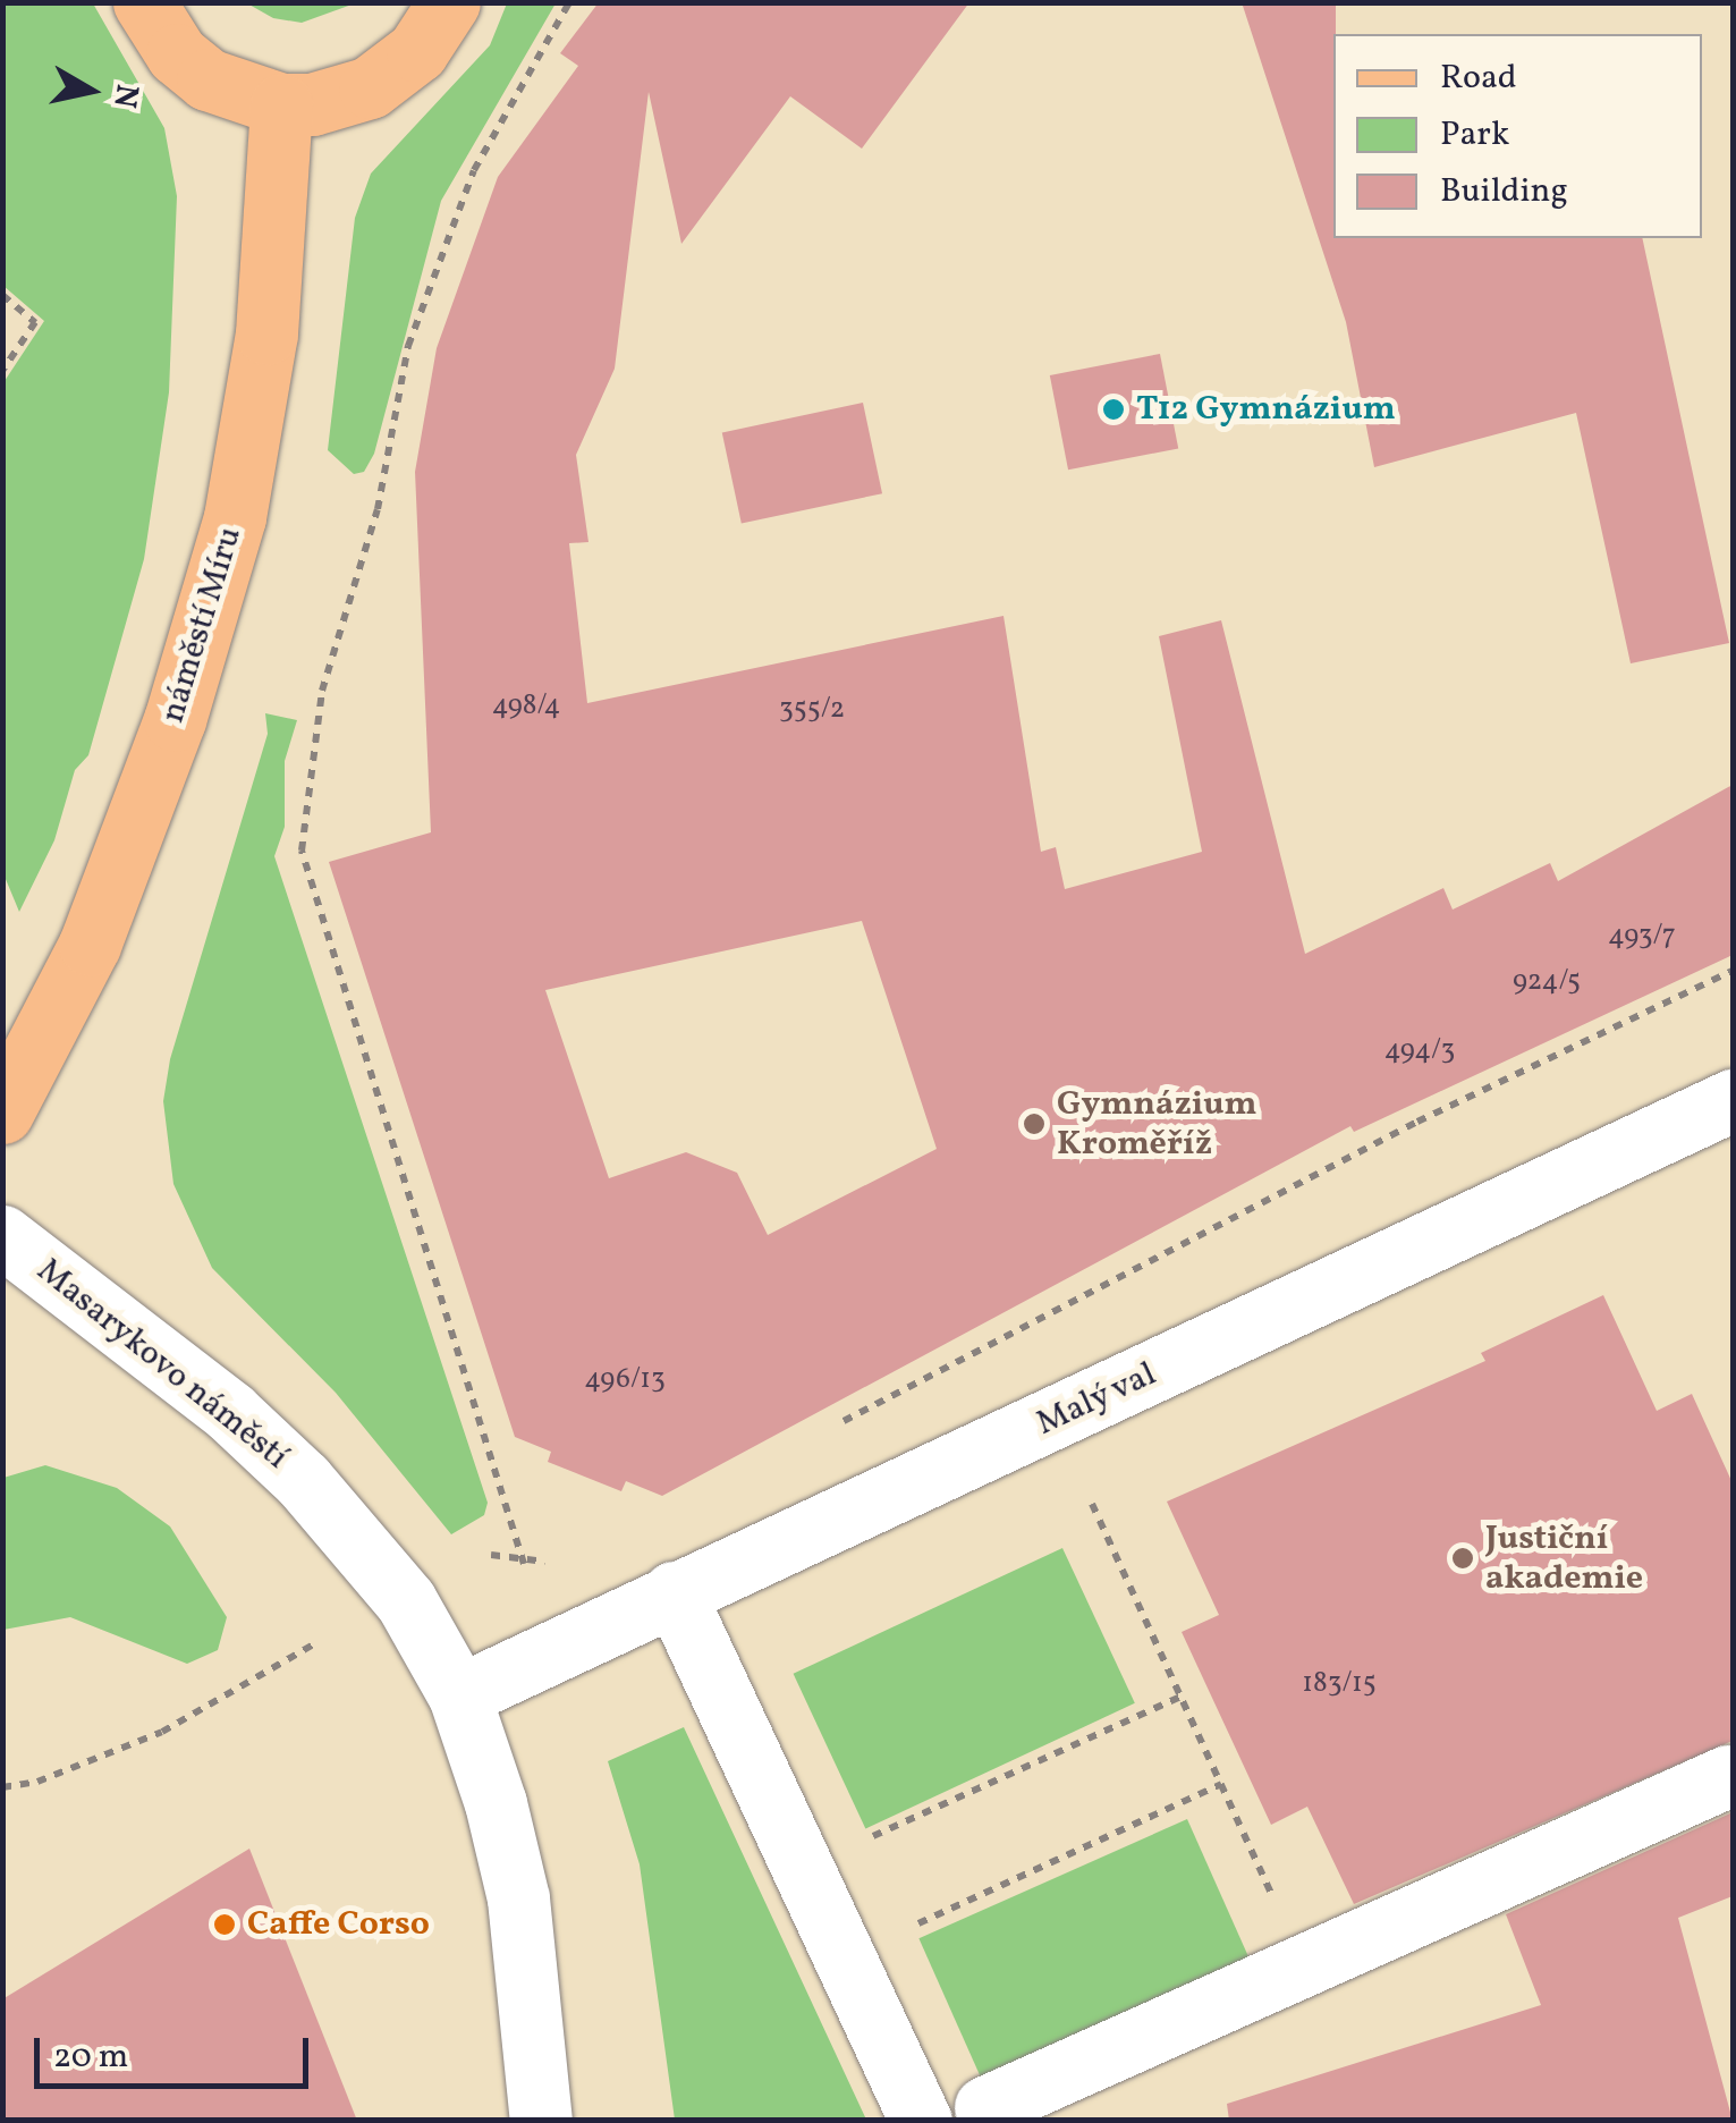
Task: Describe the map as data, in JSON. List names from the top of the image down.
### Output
{
  "streets": {
    "main road": ["náměstí Míru"],
    "street": ["Masarykovo náměstí", "Malý val"]
  },
  "crossings": [
    ["Masarykovo náměstí", "Malý val"]
  ],
  "places": [
    "T12 Gymnázium",
    "Gymnázium Kroměříž",
    "Justiční akademie",
    "Caffe Corso"
  ],
  "house_numbers": [
    "498/4",
    "355/2",
    "493/7",
    "924/5",
    "494/3",
    "496/13",
    "183/15"
  ],
  "legend": ["Road", "Park", "Building"],
  "scale_bar": "20 m",
  "north": "right"
}
